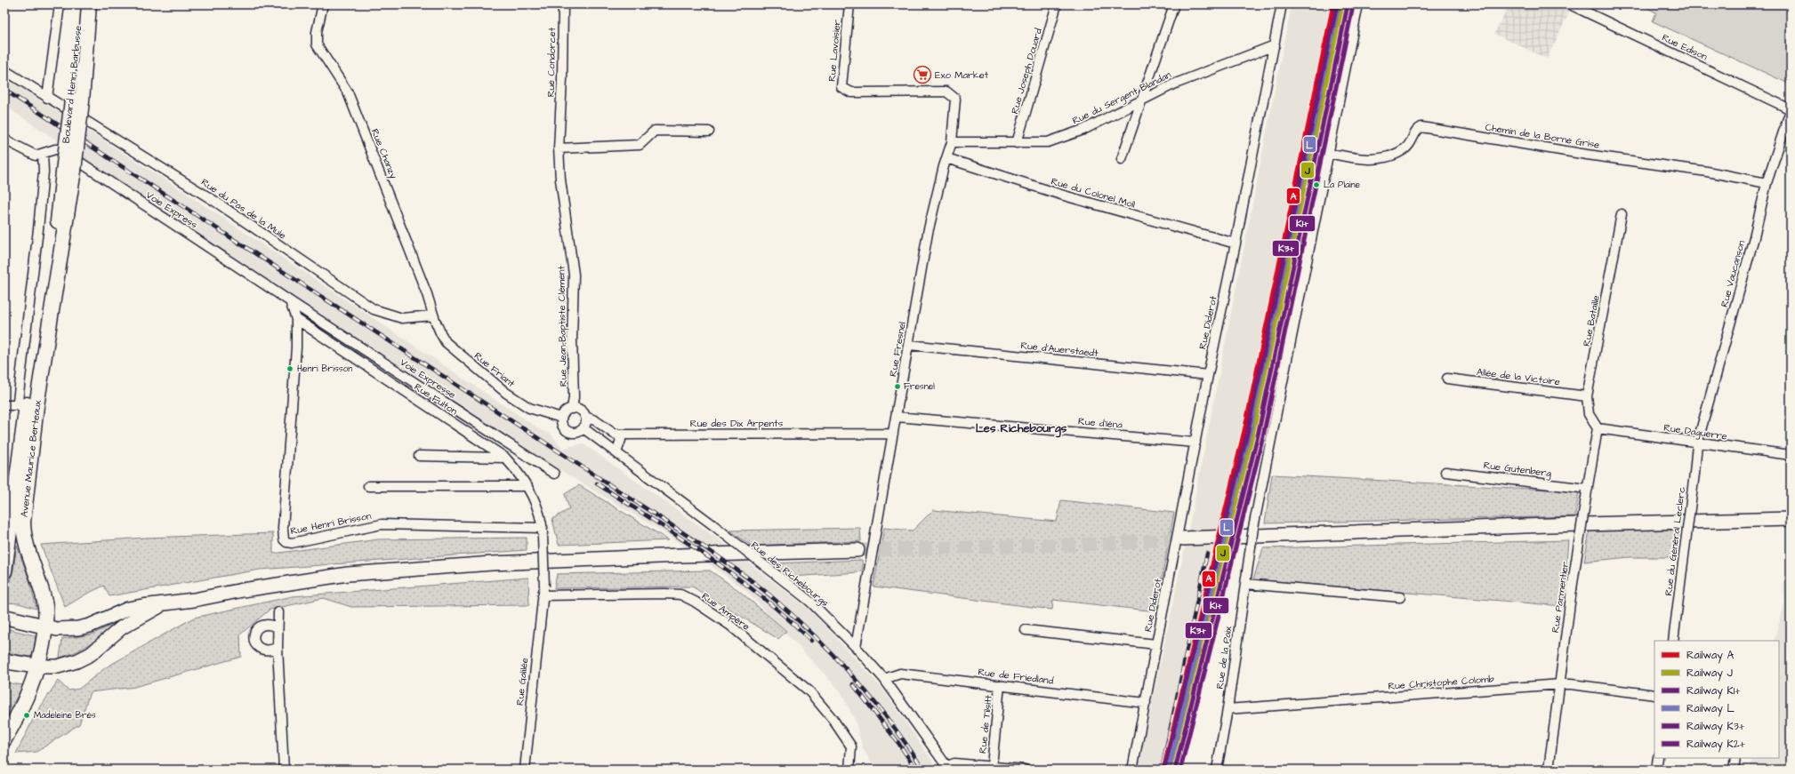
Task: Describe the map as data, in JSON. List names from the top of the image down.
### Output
{
  "streets": {
    "main road": ["Boulevard Henri Barbusse", "Avenue Maurice Berteaux"],
    "street": [
      "Rue Edison",
      "Rue Lavoisier",
      "Rue Condorcet",
      "Rue Joseph Douard",
      "Rue du Sergent Blandan",
      "Chemin de la Borne Grise",
      "Rue Chanzy",
      "Rue du Colonel Moll",
      "Rue du Pas de la Mule",
      "Voie Express",
      "Rue Vaucanson",
      "Rue Bataille",
      "Rue Diderot",
      "Rue Jean-Baptiste Clément",
      "Rue Fresnel",
      "Rue d'Auerstaedt",
      "Rue Friant",
      "Allée de la Victoire",
      "Voie Expresse",
      "Rue Fulton",
      "Rue des Dix Arpents",
      "Rue d'Iéna",
      "Rue Daguerre",
      "Rue Gutenberg",
      "Rue Henri Brisson",
      "Rue du Général Leclerc",
      "Rue des Richebourgs",
      "Rue Parmentier",
      "Rue Ampère",
      "Rue de la Paix",
      "Rue de Friedland",
      "Rue Galilée",
      "Rue Christophe Colomb",
      "Rue de Tilsitt"
    ]
  },
  "crossings": [
    ["Rue Edison", "Rue Vaucanson"],
    ["Rue Lavoisier", "Rue Fresnel"],
    ["Rue Condorcet", "Rue Jean-Baptiste Clément"],
    ["Rue Joseph Douard", "Rue du Sergent Blandan"],
    ["Boulevard Henri Barbusse", "Avenue Maurice Berteaux"],
    ["Rue du Sergent Blandan", "Rue Diderot"],
    ["Rue du Sergent Blandan", "Rue Fresnel"],
    ["Chemin de la Borne Grise", "Rue Vaucanson"],
    ["Chemin de la Borne Grise", "Rue de la Paix"],
    ["Rue Chanzy", "Rue du Pas de la Mule"],
    ["Rue Chanzy", "Rue Friant"],
    ["Rue du Colonel Moll", "Rue Diderot"],
    ["Rue du Colonel Moll", "Rue Fresnel"],
    ["Rue du Pas de la Mule", "Rue Friant"],
    ["Voie Express", "Voie Expresse"],
    ["Voie Express", "Avenue Maurice Berteaux"],
    ["Voie Express", "Rue Henri Brisson"],
    ["Rue Vaucanson", "Rue Daguerre"],
    ["Rue Vaucanson", "Rue du Général Leclerc"],
    ["Rue Bataille", "Allée de la Victoire"],
    ["Rue Bataille", "Rue Daguerre"],
    ["Rue Bataille", "Rue Parmentier"],
    ["Rue Diderot", "Rue d'Auerstaedt"],
    ["Rue Diderot", "Rue d'Iéna"],
    ["Rue Diderot", "Rue de Friedland"],
    ["Rue Jean-Baptiste Clément", "Rue Friant"],
    ["Rue Jean-Baptiste Clément", "Rue des Dix Arpents"],
    ["Rue Jean-Baptiste Clément", "Rue des Richebourgs"],
    ["Rue Fresnel", "Rue d'Auerstaedt"],
    ["Rue Fresnel", "Rue des Dix Arpents"],
    ["Rue Fresnel", "Rue d'Iéna"],
    ["Rue Fresnel", "Rue des Richebourgs"],
    ["Rue Friant", "Rue des Dix Arpents"],
    ["Rue Friant", "Rue des Richebourgs"],
    ["Voie Expresse", "Rue Henri Brisson"],
    ["Rue Fulton", "Rue Henri Brisson"],
    ["Rue Fulton", "Rue Galilée"],
    ["Rue des Dix Arpents", "Rue des Richebourgs"],
    ["Rue Daguerre", "Rue du Général Leclerc"],
    ["Rue Daguerre", "Rue Parmentier"],
    ["Rue Gutenberg", "Rue Parmentier"],
    ["Rue des Richebourgs", "Rue de Friedland"],
    ["Rue Parmentier", "Rue Christophe Colomb"],
    ["Rue Ampère", "Rue Galilée"],
    ["Rue de la Paix", "Rue Christophe Colomb"],
    ["Rue de Friedland", "Rue de Tilsitt"]
  ],
  "districts": ["Les Richebourgs"],
  "places": {
    "supermarket": ["Exo Market"],
    "other": [
      "La Plaine",
      "Henri Brisson",
      "Fresnel",
      "Madeleine Brès"
    ]
  },
  "lines": [
    "rail line A",
    "rail line J",
    "rail line K3+",
    "rail line K1+",
    "rail line L",
    "rail line K2+"
  ],
  "legend": [
    "Railway A",
    "Railway J",
    "Railway K1+",
    "Railway L",
    "Railway K3+",
    "Railway K2+"
  ]
}
